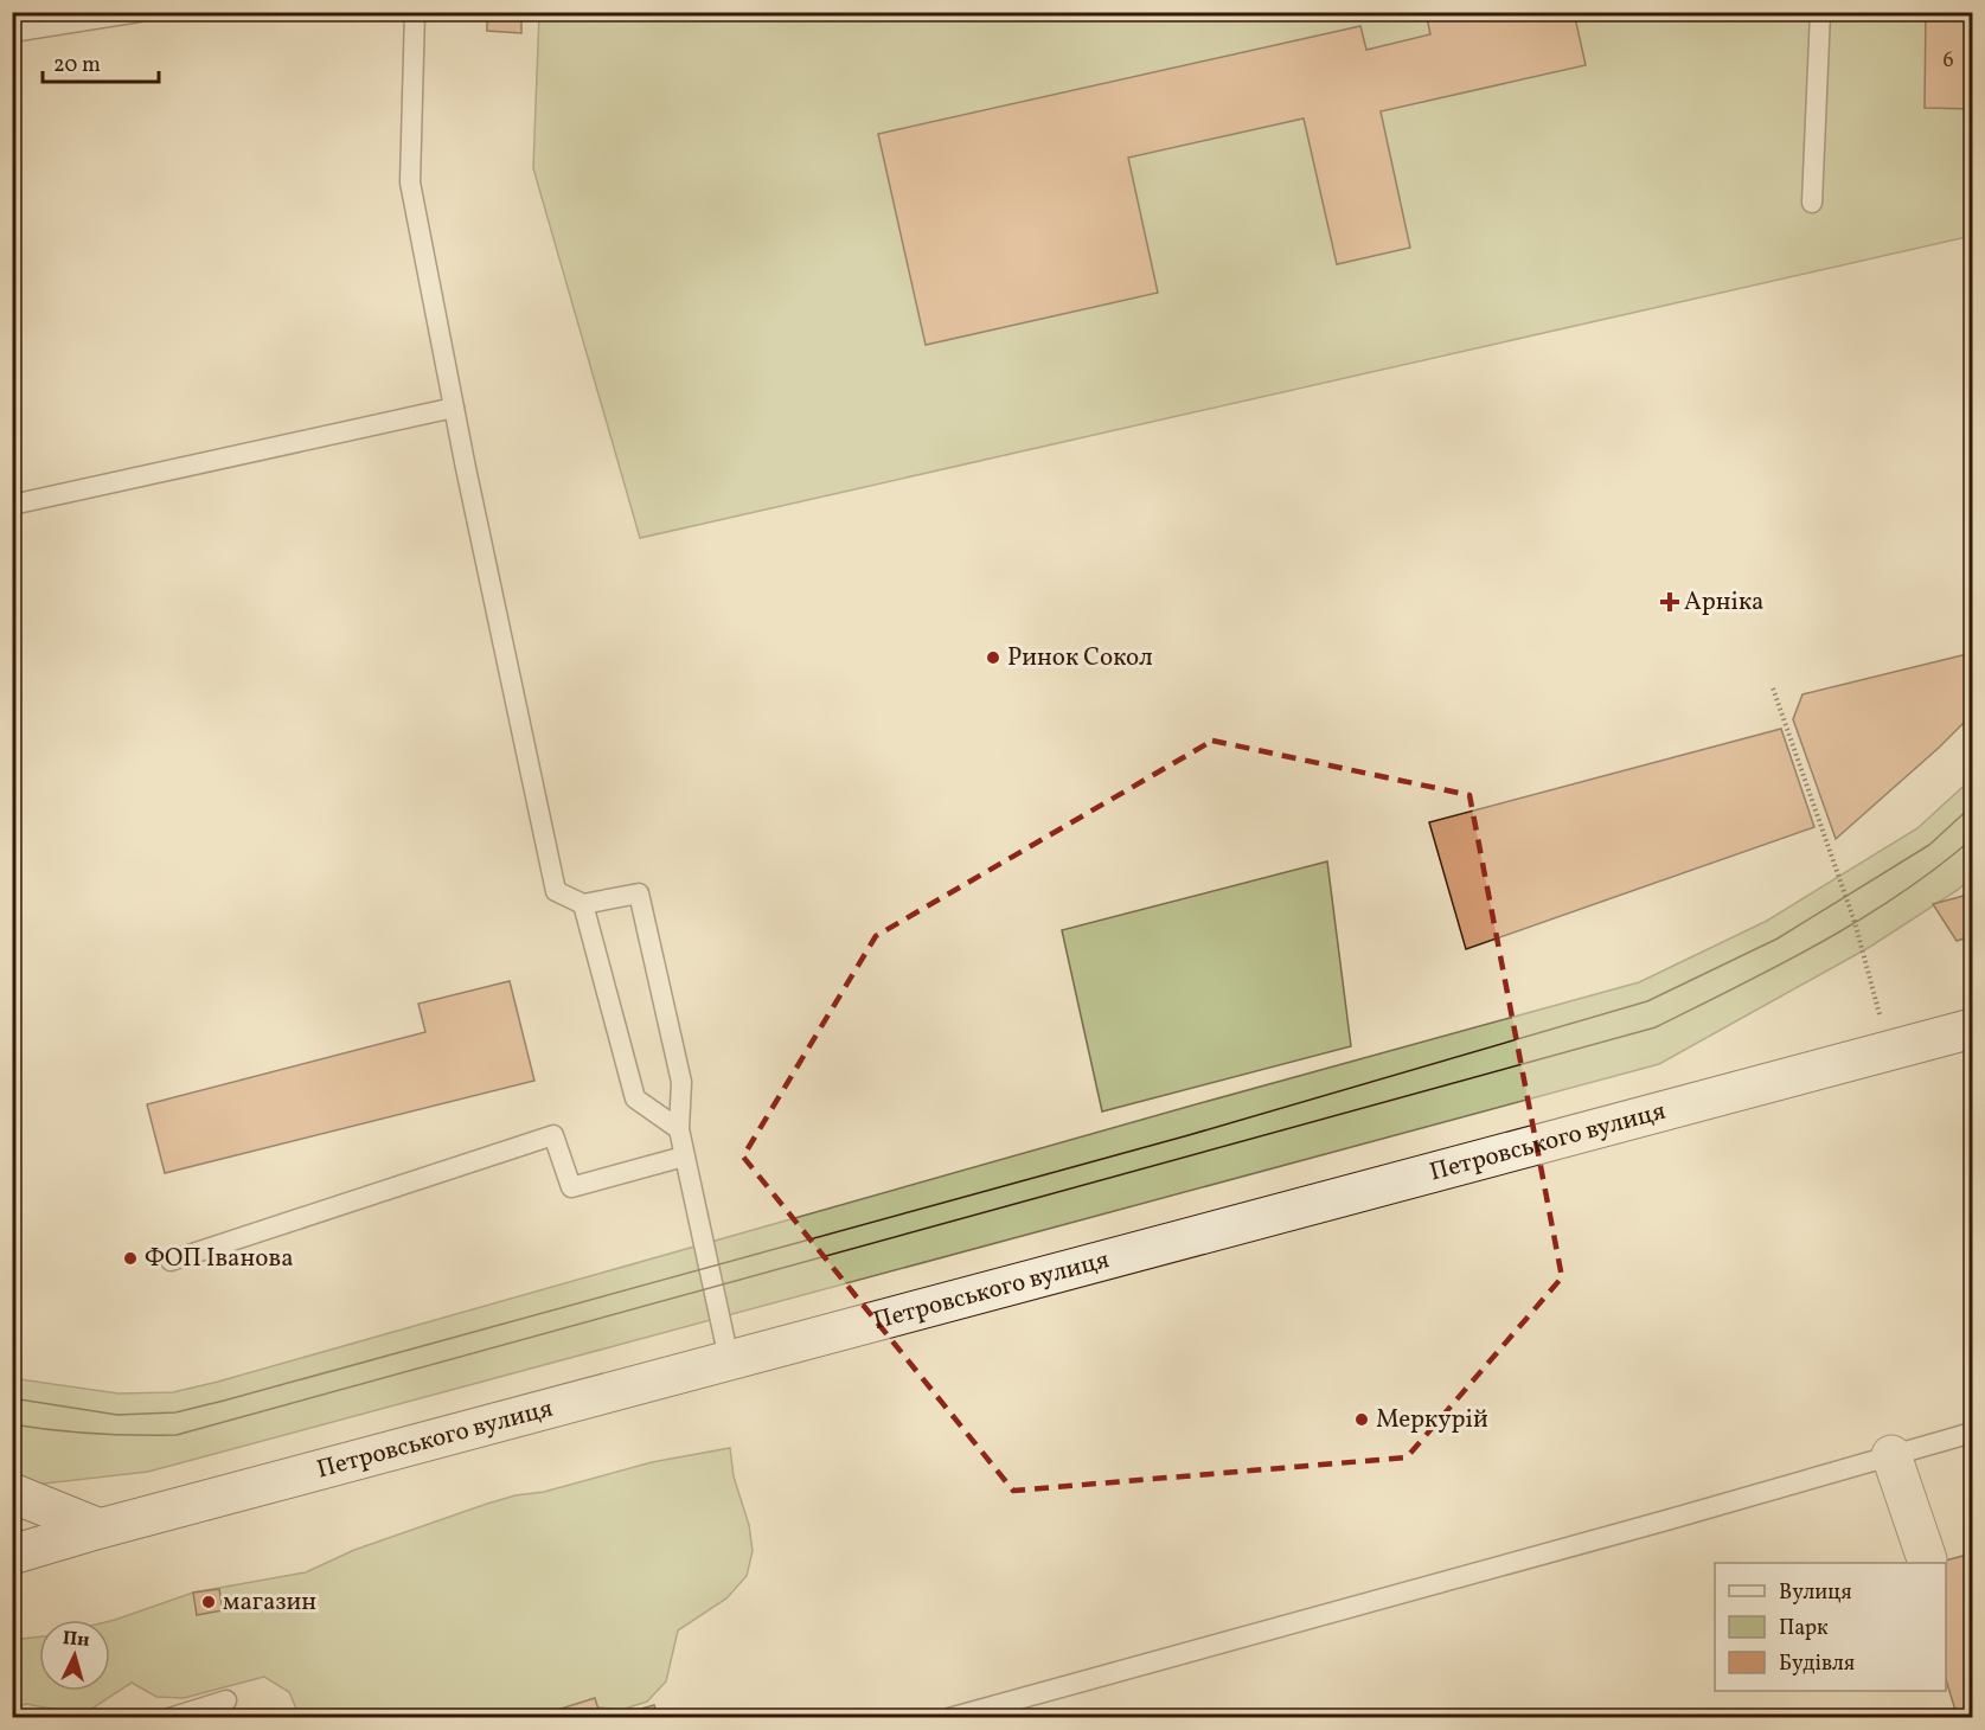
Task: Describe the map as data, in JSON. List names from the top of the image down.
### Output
{
  "streets": {
    "main road": ["Петровського вулиця"]
  },
  "places": {
    "health": ["Арніка"],
    "other": [
      "Ринок Сокол",
      "ФОП Іванова",
      "Меркурій",
      "магазин"
    ]
  },
  "house_numbers": ["6"],
  "legend": ["Вулиця", "Парк", "Будівля"],
  "scale_bar": "20 m",
  "north": "top"
}
